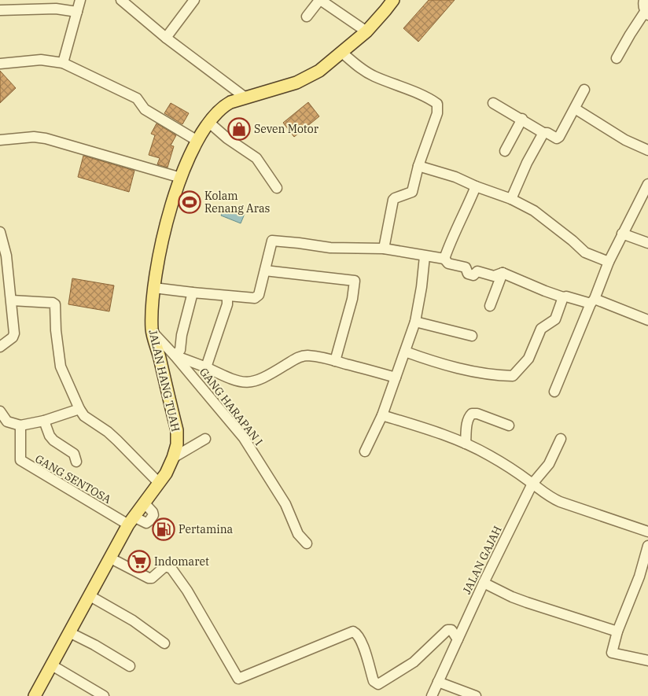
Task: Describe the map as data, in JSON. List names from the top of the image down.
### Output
{
  "streets": {
    "main road": ["JALAN HANG TUAH"],
    "street": ["GANG HARAPAN I", "GANG SENTOSA", "JALAN GAJAH"]
  },
  "crossings": [
    ["JALAN HANG TUAH", "GANG HARAPAN I"],
    ["JALAN HANG TUAH", "GANG SENTOSA"]
  ],
  "places": {
    "shop": ["Seven Motor"],
    "sports": ["Kolam Renang Aras"],
    "fuel station": ["Pertamina"],
    "supermarket": ["Indomaret"]
  }
}
